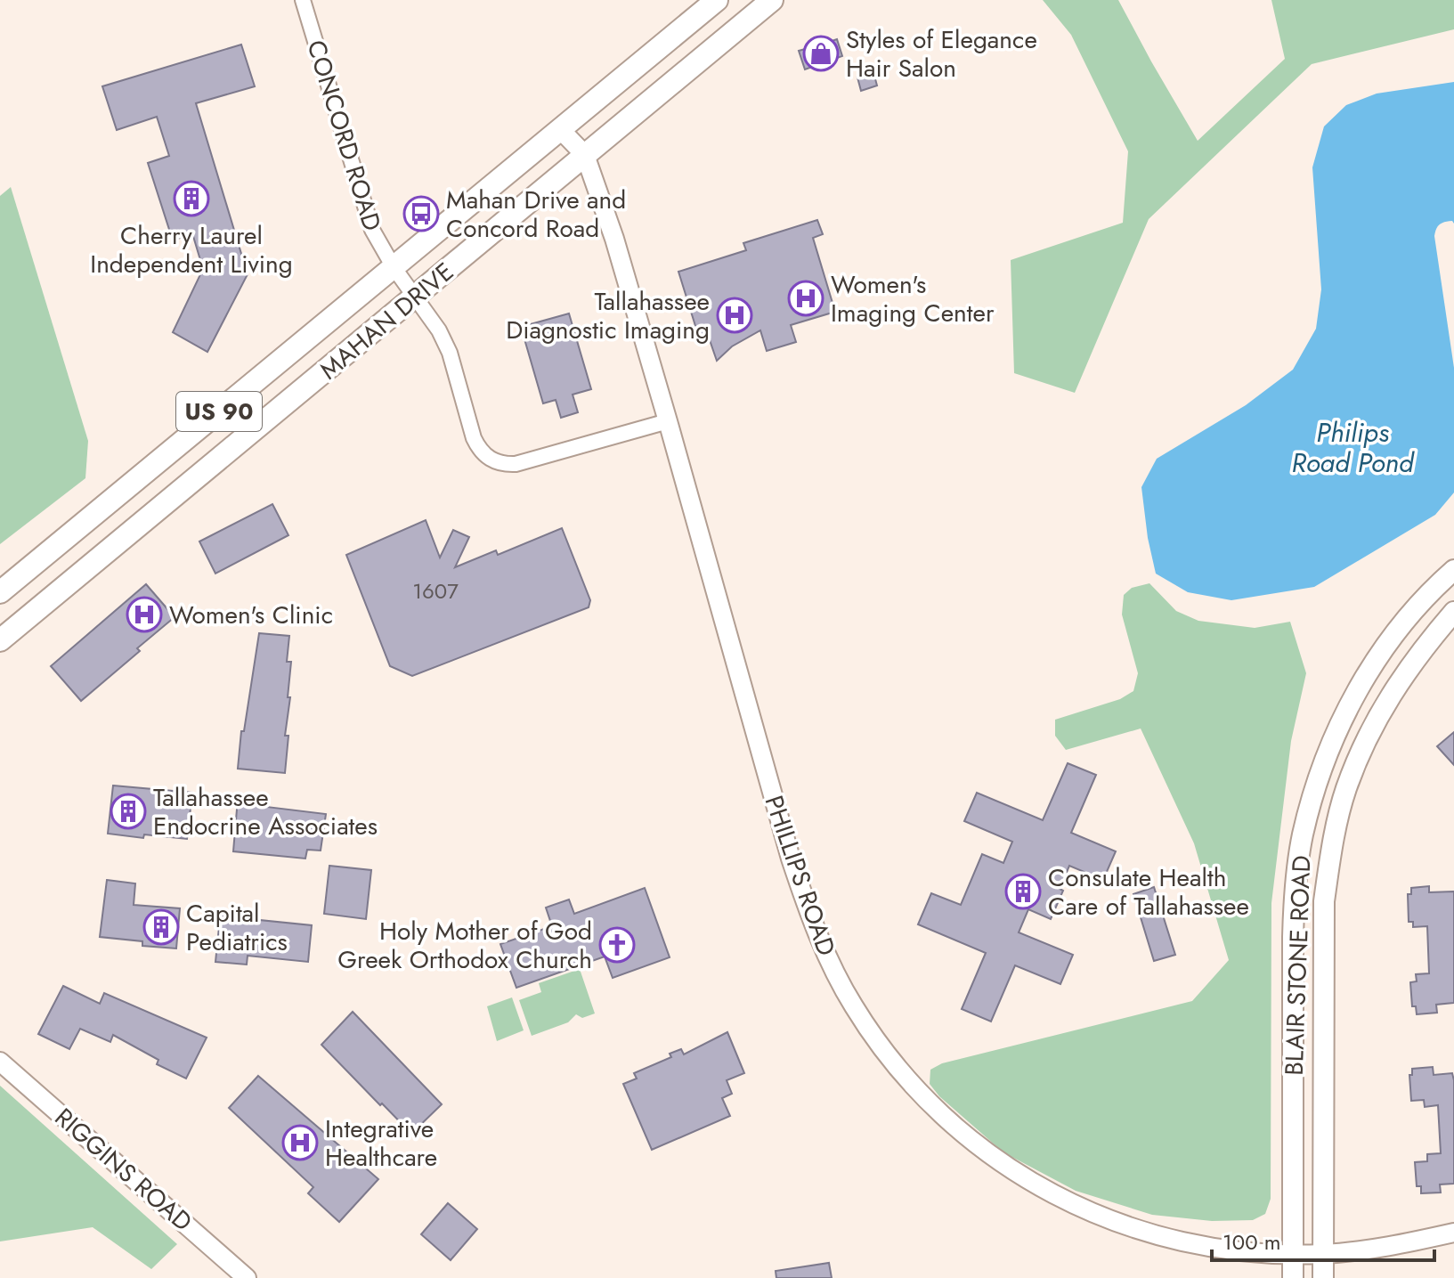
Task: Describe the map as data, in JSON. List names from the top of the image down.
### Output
{
  "streets": {
    "main road": ["MAHAN DRIVE", "US 90", "BLAIR STONE ROAD"],
    "street": ["CONCORD ROAD", "PHILLIPS ROAD", "RIGGINS ROAD"]
  },
  "crossings": [
    ["CONCORD ROAD", "MAHAN DRIVE"],
    ["CONCORD ROAD", "PHILLIPS ROAD"],
    ["MAHAN DRIVE", "PHILLIPS ROAD"],
    ["PHILLIPS ROAD", "BLAIR STONE ROAD"]
  ],
  "water": ["Philips Road Pond"],
  "places": {
    "shop": ["Styles of Elegance Hair Salon"],
    "building": [
      "Cherry Laurel Independent Living",
      "Tallahassee Endocrine Associates",
      "Consulate Health Care of Tallahassee",
      "Capital Pediatrics"
    ],
    "bus stop": ["Mahan Drive and Concord Road"],
    "hospital": [
      "Women's Imaging Center",
      "Tallahassee Diagnostic Imaging",
      "Women's Clinic",
      "Integrative Healthcare"
    ],
    "church": ["Holy Mother of God Greek Orthodox Church"]
  },
  "house_numbers": ["1607"],
  "scale_bar": "100 m"
}
